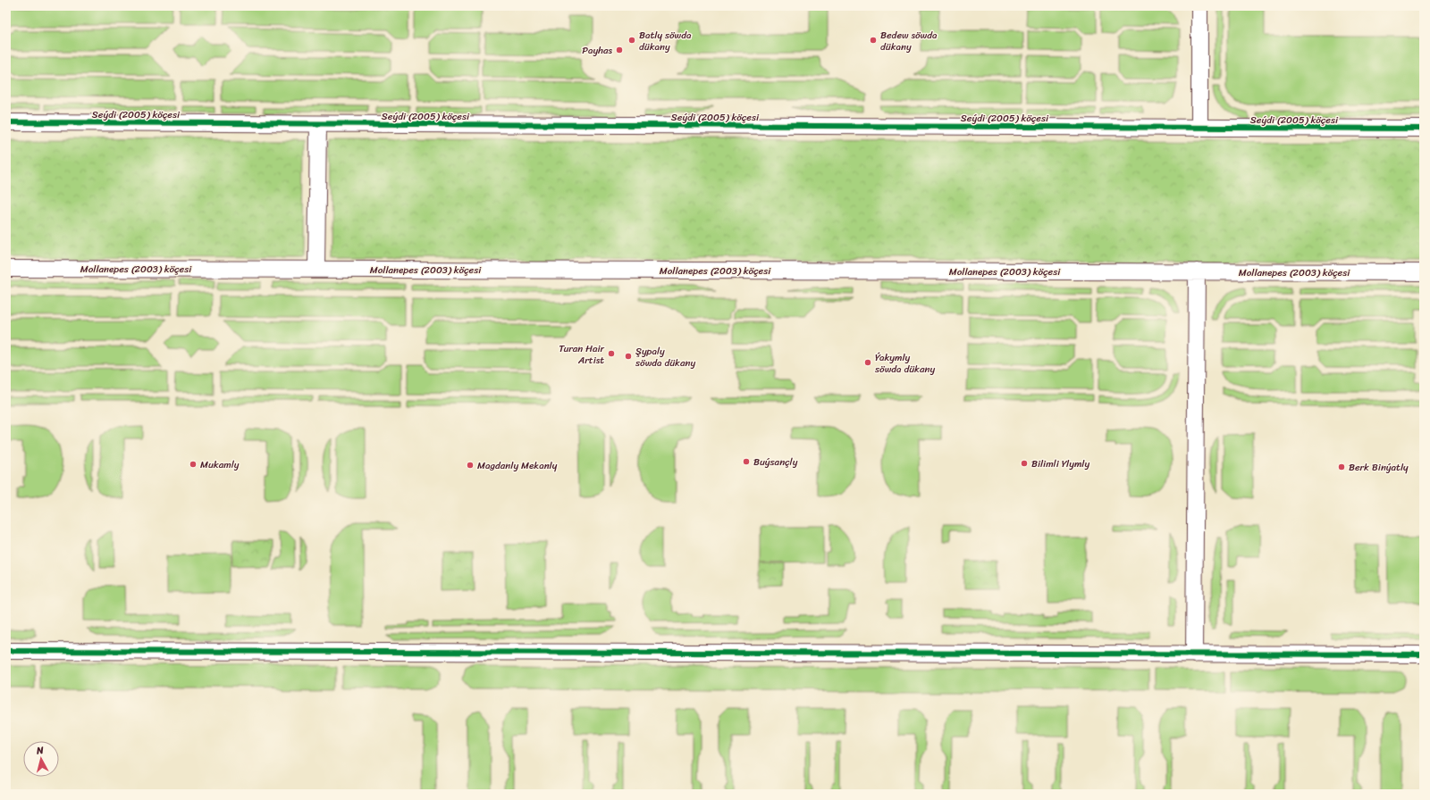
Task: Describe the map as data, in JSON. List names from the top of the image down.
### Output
{
  "streets": {
    "street": ["Seýdi (2005) köçesi", "Mollanepes (2003) köçesi"]
  },
  "places": [
    "Batly söwda dükany",
    "Bedew söwda dükany",
    "Payhas",
    "Turan Hair Artist",
    "Şypaly söwda dükany",
    "Ýakymly söwda dükany",
    "Buýsançly",
    "Bilimli Ylymly",
    "Mukamly",
    "Magdanly Mekanly",
    "Berk Binýatly"
  ],
  "north": "top"
}
